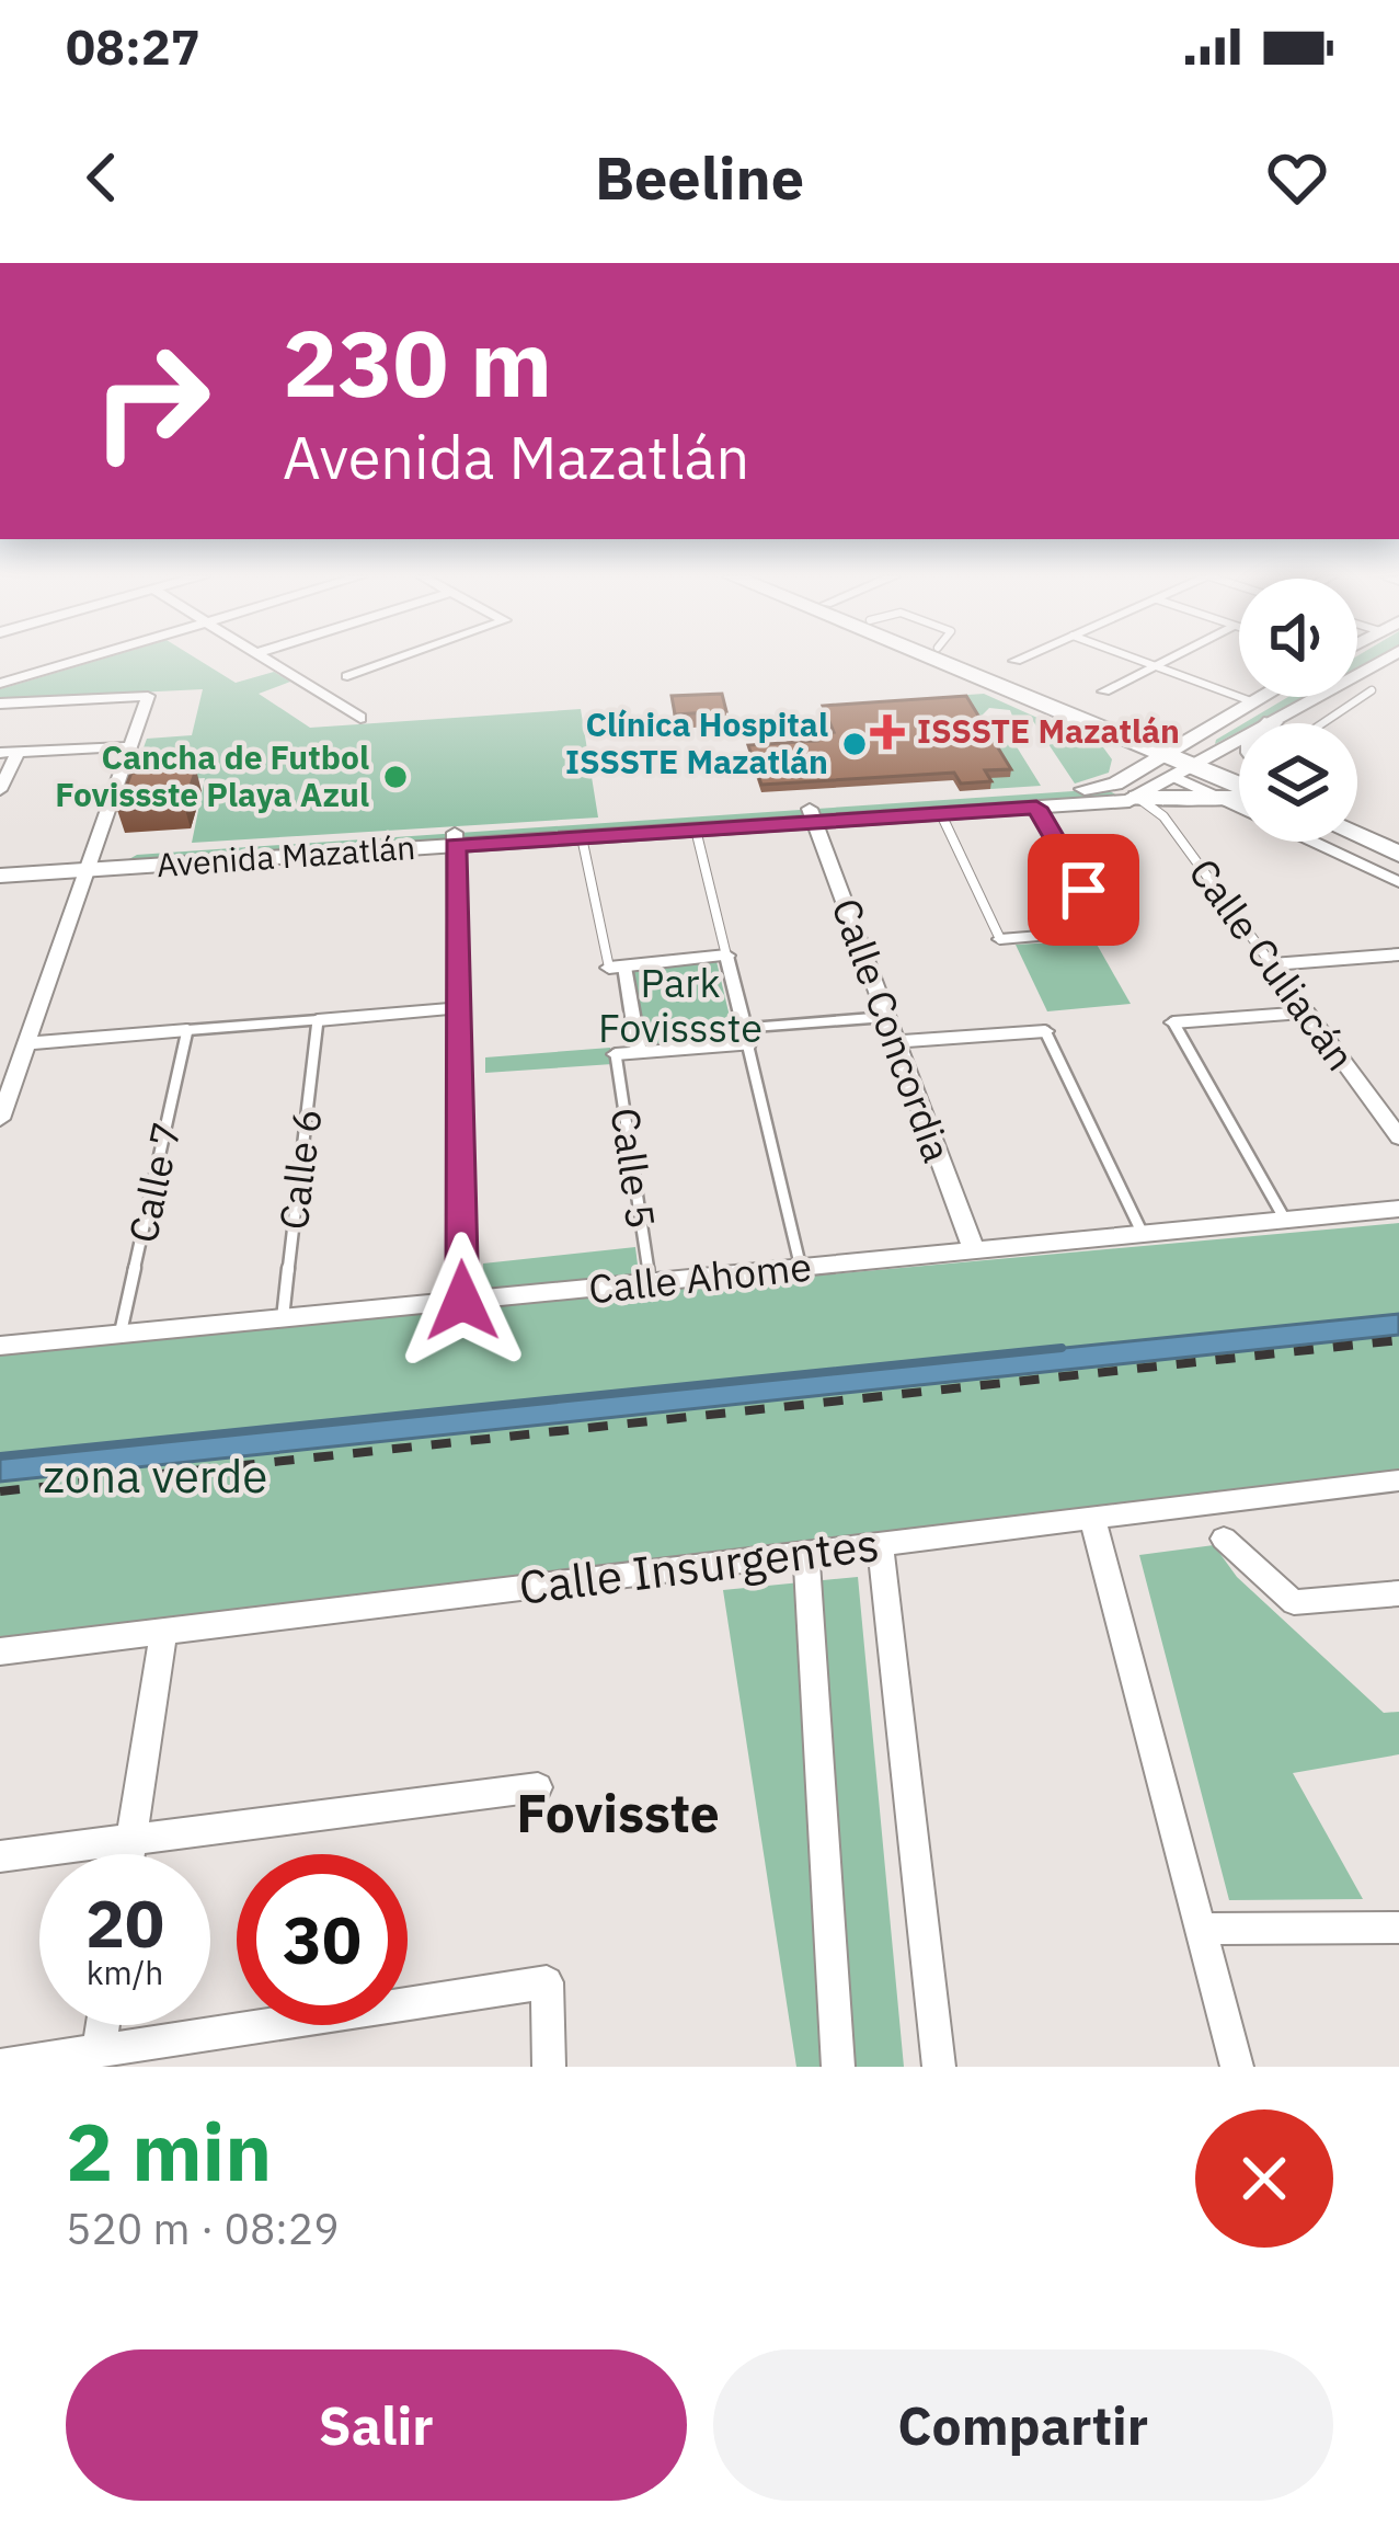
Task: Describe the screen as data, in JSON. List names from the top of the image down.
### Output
{
  "streets": {
    "street": [
      "Avenida Mazatlán",
      "Calle Culiacán",
      "Calle Concordia",
      "Calle Ahome",
      "Calle Insurgentes"
    ],
    "lane": ["Calle 5", "Calle 6", "Calle 7"]
  },
  "crossings": [
    ["Avenida Mazatlán", "Calle Culiacán"],
    ["Avenida Mazatlán", "Calle Concordia"],
    ["Calle Concordia", "Calle Ahome"],
    ["Calle 5", "Calle Ahome"],
    ["Calle 6", "Calle Ahome"],
    ["Calle 7", "Calle Ahome"]
  ],
  "districts": ["Fovisste"],
  "parks": ["Park Fovissste", "zona verde"],
  "places": {
    "health": ["ISSSTE Mazatlán"],
    "other": ["Clínica Hospital ISSSTE Mazatlán", "Cancha de Futbol Fovissste Playa Azul"]
  },
  "page": {
    "status": "08:27",
    "header": "Beeline",
    "turn": ["230 m", "Avenida Mazatlán"],
    "speed": "20 km/h",
    "limit": "30",
    "heading": ["2 min", "520 m · 08:29"],
    "buttons": ["Salir", "Compartir"]
  }
}
